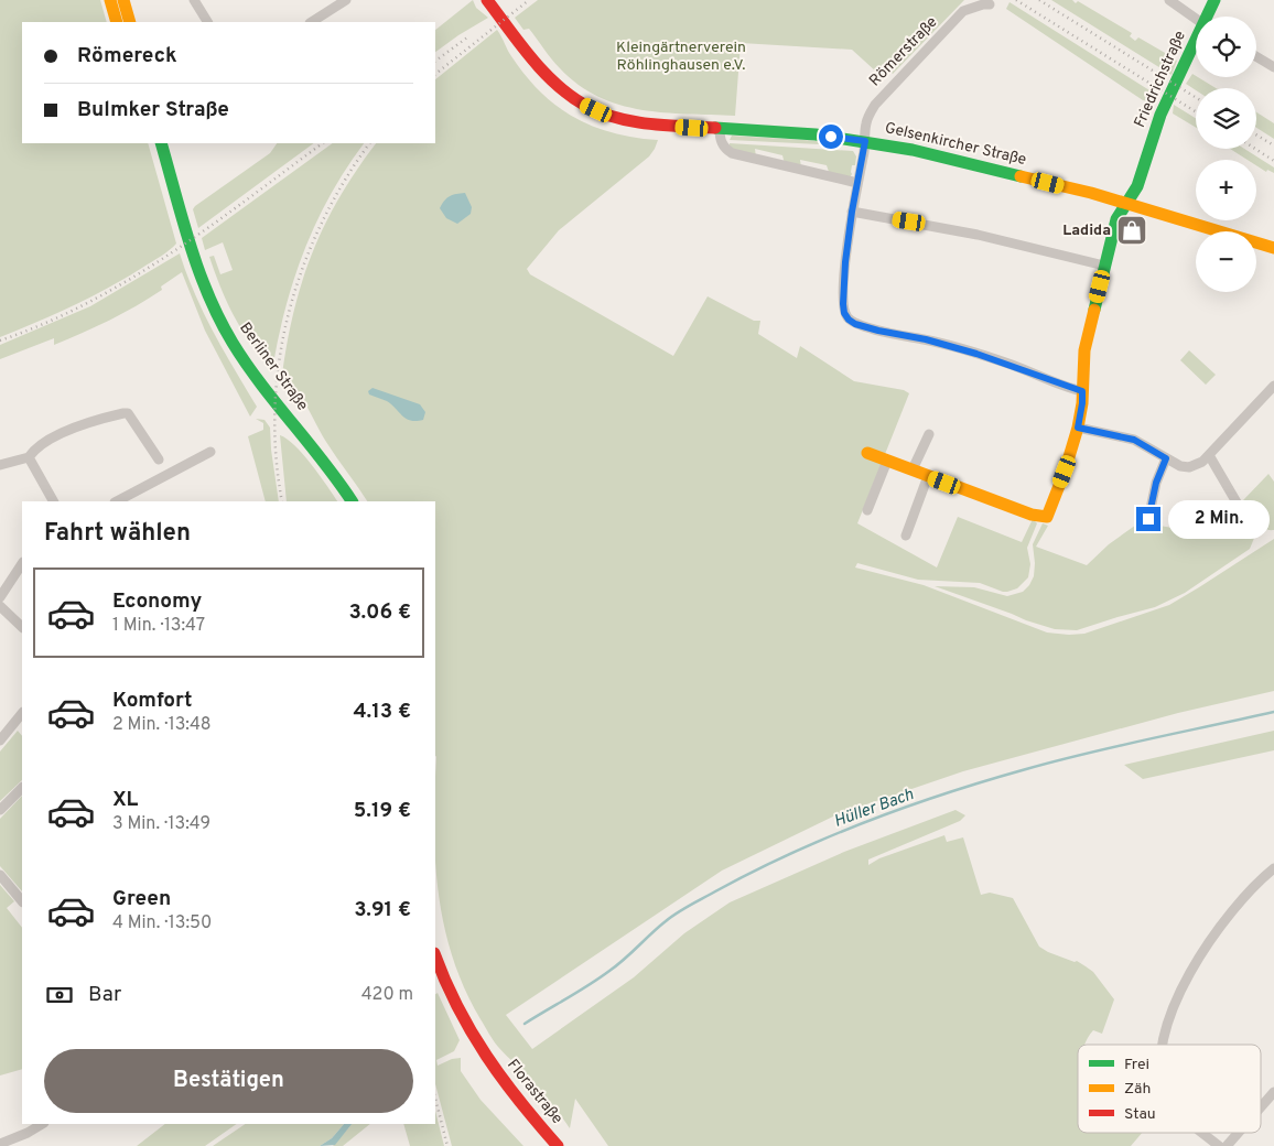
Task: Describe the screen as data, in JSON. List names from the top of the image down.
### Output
{
  "streets": {
    "street": [
      "Römerstraße",
      "Friedrichstraße",
      "Gelsenkircher Straße",
      "Berliner Straße",
      "Florastraße"
    ]
  },
  "crossings": [
    ["Römerstraße", "Friedrichstraße"],
    ["Römerstraße", "Gelsenkircher Straße"],
    ["Friedrichstraße", "Gelsenkircher Straße"]
  ],
  "water": ["Hüller Bach"],
  "parks": ["Kleingärtnerverein Röhlinghausen e.V."],
  "places": {
    "shop": ["Ladida"]
  },
  "legend": ["Frei", "Zäh", "Stau"],
  "page": {
    "map_buttons": ["+", "−"],
    "banner": ["Römereck", "Bulmker Straße"],
    "bubble": "2 Min.",
    "heading": "Fahrt wählen",
    "list": [
      {
        "name": "Economy",
        "note": "1 Min. · 13:47",
        "value": "3.06 €"
      },
      {
        "name": "Komfort",
        "note": "2 Min. · 13:48",
        "value": "4.13 €"
      },
      {
        "name": "XL",
        "note": "3 Min. · 13:49",
        "value": "5.19 €"
      },
      {
        "name": "Green",
        "note": "4 Min. · 13:50",
        "value": "3.91 €"
      }
    ],
    "pay": ["Bar", "420 m"],
    "buttons": "Bestätigen"
  }
}
